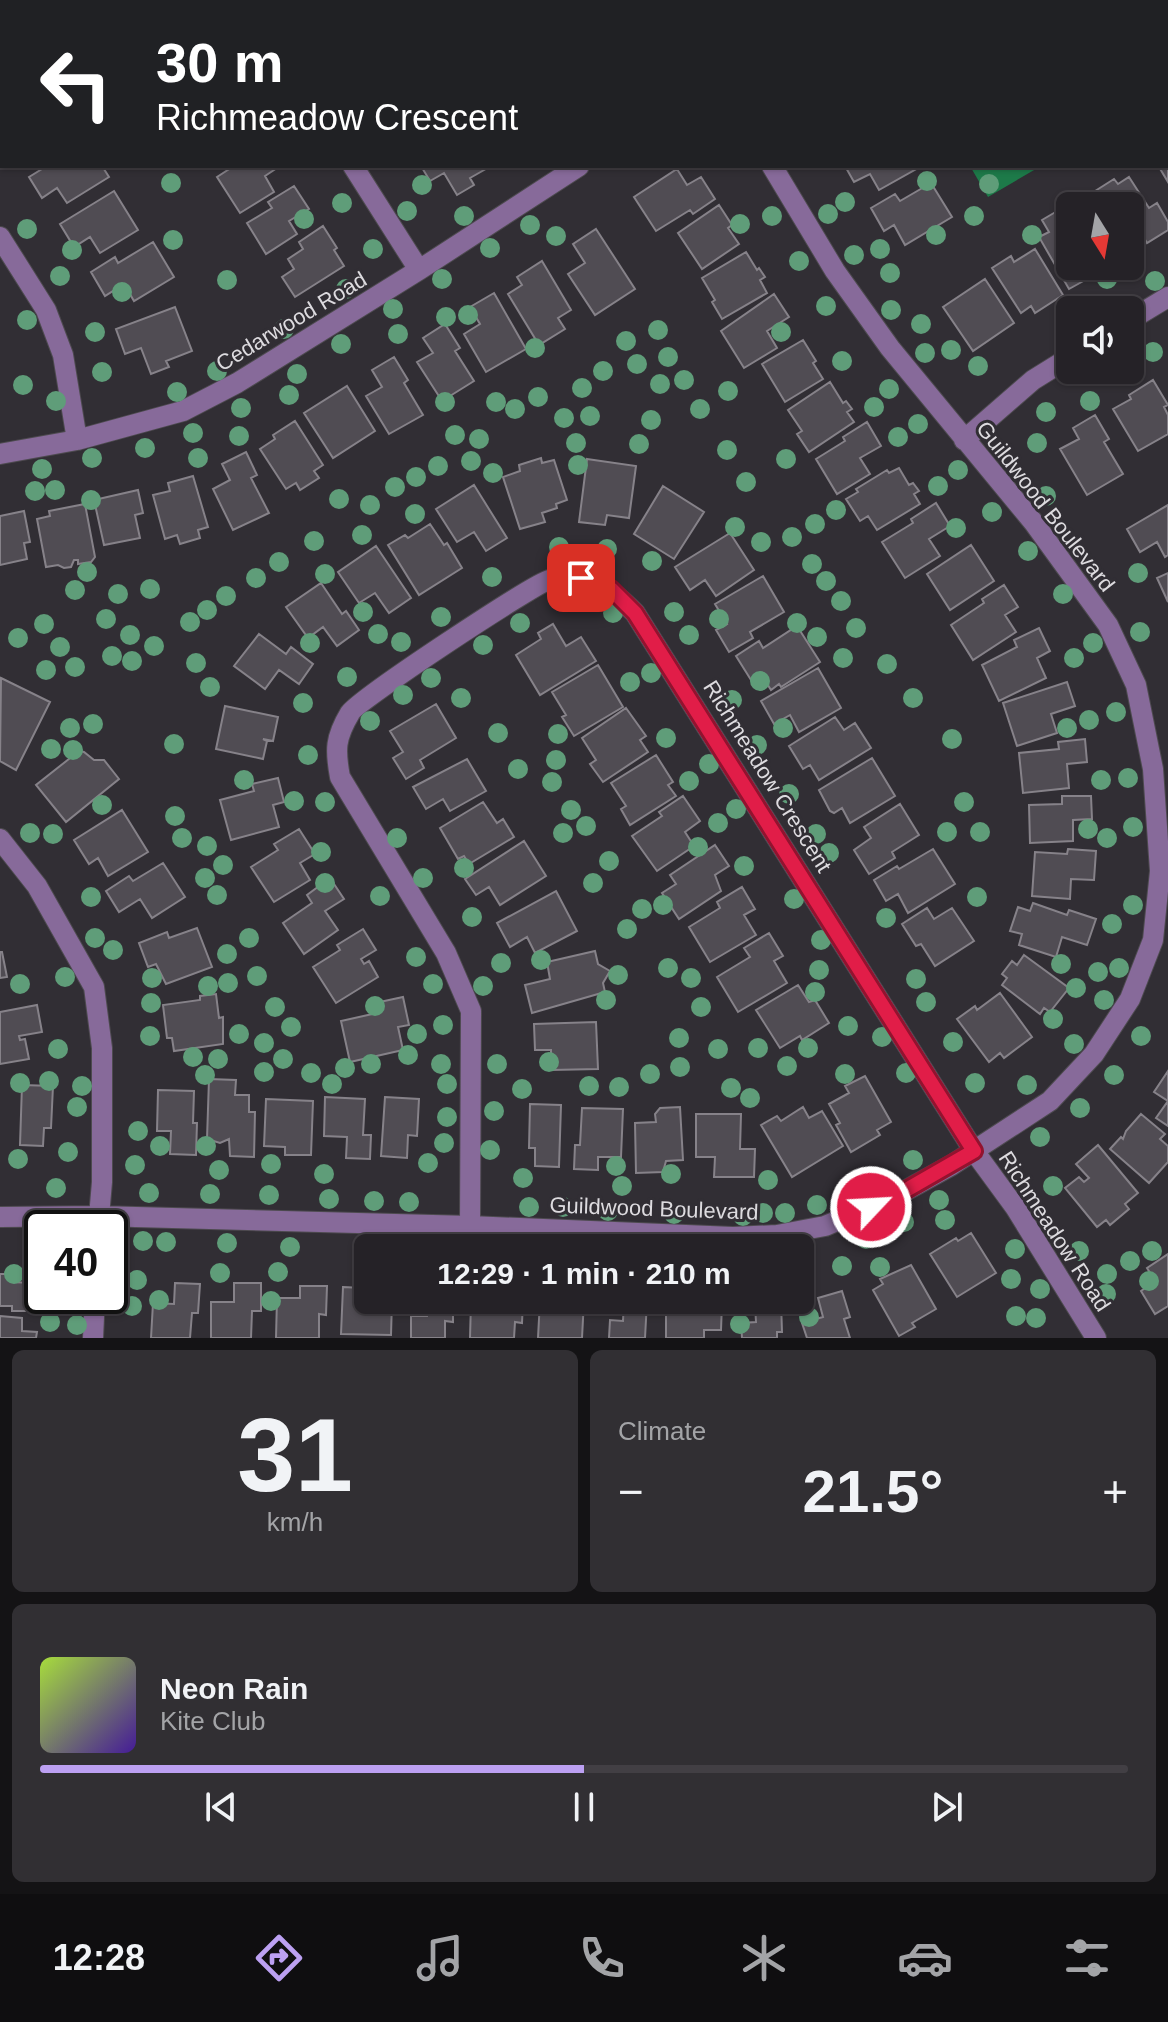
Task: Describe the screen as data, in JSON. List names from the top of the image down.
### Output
{
  "streets": {
    "street": [
      "Cedarwood Road",
      "Guildwood Boulevard",
      "Richmeadow Crescent",
      "Richmeadow Road"
    ]
  },
  "crossings": [
    ["Guildwood Boulevard", "Richmeadow Crescent"],
    ["Guildwood Boulevard", "Richmeadow Road"],
    ["Richmeadow Crescent", "Richmeadow Road"]
  ],
  "north": "bottom",
  "page": {
    "turn": ["30 m", "Richmeadow Crescent"],
    "limit": "40",
    "trip": "12:29 · 1 min · 210 m",
    "tile": [
      ["31", "km/h"],
      "Climate"
    ],
    "heat": ["−", "21.5°", "+"],
    "song": ["Neon Rain", "Kite Club"],
    "tabs": "12:28"
  }
}
